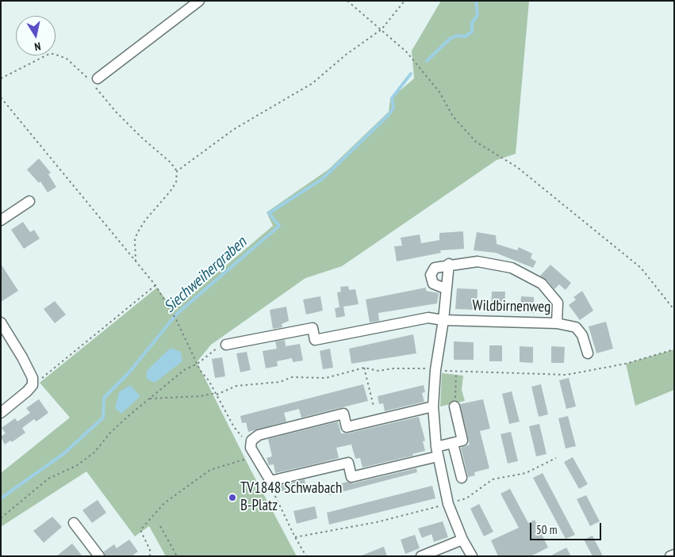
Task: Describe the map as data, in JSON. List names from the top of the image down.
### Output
{
  "streets": {
    "street": ["Wildbirnenweg"]
  },
  "water": ["Siechweihergraben"],
  "places": ["TV1848 Schwabach B-Platz"],
  "scale_bar": "50 m",
  "north": "bottom"
}
